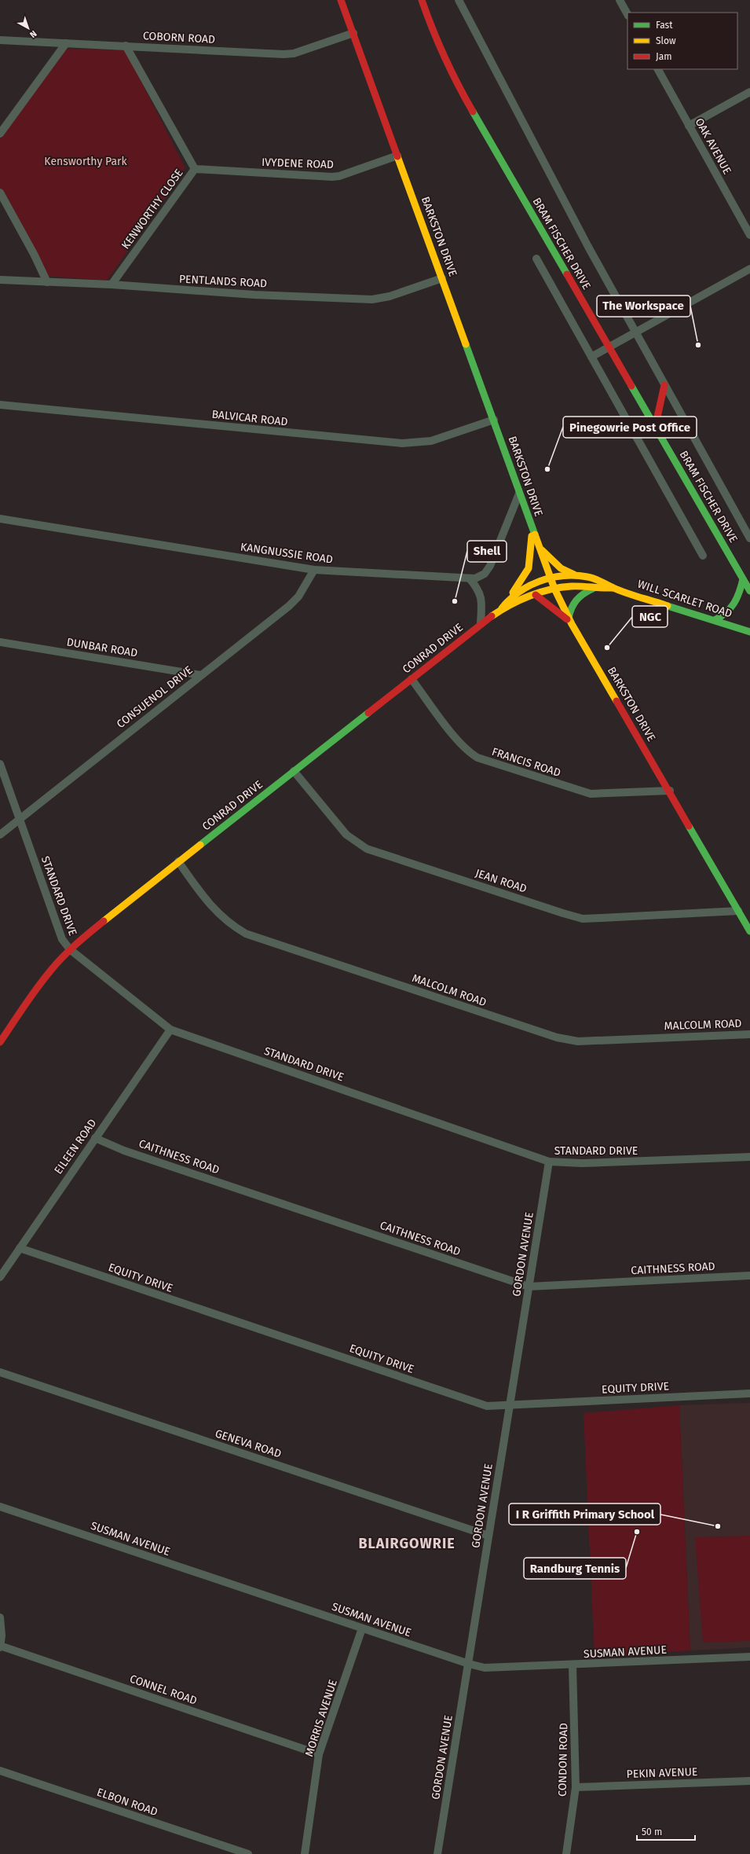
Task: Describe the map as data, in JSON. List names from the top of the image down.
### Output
{
  "streets": {
    "street": [
      "COBORN ROAD",
      "OAK AVENUE",
      "IVYDENE ROAD",
      "KENWORTHY CLOSE",
      "BARKSTON DRIVE",
      "BRAM FISCHER DRIVE",
      "PENTLANDS ROAD",
      "BALVICAR ROAD",
      "KANGNUSSIE ROAD",
      "WILL SCARLET ROAD",
      "DUNBAR ROAD",
      "CONRAD DRIVE",
      "CONSUENOL DRIVE",
      "FRANCIS ROAD",
      "JEAN ROAD",
      "STANDARD DRIVE",
      "MALCOLM ROAD",
      "EILEEN ROAD",
      "CAITHNESS ROAD",
      "GORDON AVENUE",
      "EQUITY DRIVE",
      "GENEVA ROAD",
      "SUSMAN AVENUE",
      "CONNEL ROAD",
      "MORRIS AVENUE",
      "CONDON ROAD",
      "PEKIN AVENUE",
      "ELBON ROAD"
    ]
  },
  "crossings": [
    ["COBORN ROAD", "KENWORTHY CLOSE"],
    ["COBORN ROAD", "BARKSTON DRIVE"],
    ["IVYDENE ROAD", "KENWORTHY CLOSE"],
    ["IVYDENE ROAD", "BARKSTON DRIVE"],
    ["KENWORTHY CLOSE", "PENTLANDS ROAD"],
    ["BARKSTON DRIVE", "PENTLANDS ROAD"],
    ["BARKSTON DRIVE", "BALVICAR ROAD"],
    ["BARKSTON DRIVE", "KANGNUSSIE ROAD"],
    ["BARKSTON DRIVE", "WILL SCARLET ROAD"],
    ["BARKSTON DRIVE", "CONRAD DRIVE"],
    ["BARKSTON DRIVE", "FRANCIS ROAD"],
    ["BARKSTON DRIVE", "JEAN ROAD"],
    ["KANGNUSSIE ROAD", "CONSUENOL DRIVE"],
    ["WILL SCARLET ROAD", "CONRAD DRIVE"],
    ["DUNBAR ROAD", "CONSUENOL DRIVE"],
    ["CONRAD DRIVE", "FRANCIS ROAD"],
    ["CONRAD DRIVE", "JEAN ROAD"],
    ["CONRAD DRIVE", "STANDARD DRIVE"],
    ["CONRAD DRIVE", "MALCOLM ROAD"],
    ["CONSUENOL DRIVE", "STANDARD DRIVE"],
    ["STANDARD DRIVE", "EILEEN ROAD"],
    ["STANDARD DRIVE", "GORDON AVENUE"],
    ["EILEEN ROAD", "CAITHNESS ROAD"],
    ["EILEEN ROAD", "EQUITY DRIVE"],
    ["CAITHNESS ROAD", "GORDON AVENUE"],
    ["GORDON AVENUE", "EQUITY DRIVE"],
    ["GORDON AVENUE", "GENEVA ROAD"],
    ["GORDON AVENUE", "SUSMAN AVENUE"],
    ["SUSMAN AVENUE", "MORRIS AVENUE"],
    ["SUSMAN AVENUE", "CONDON ROAD"],
    ["CONNEL ROAD", "MORRIS AVENUE"],
    ["CONDON ROAD", "PEKIN AVENUE"]
  ],
  "districts": ["BLAIRGOWRIE"],
  "parks": ["Kensworthy Park"],
  "places": [
    "The Workspace",
    "Pinegowrie Post Office",
    "Shell",
    "NGC",
    "I R Griffith Primary School",
    "Randburg Tennis"
  ],
  "legend": ["Fast", "Slow", "Jam"],
  "scale_bar": "50 m",
  "north": "bottom right"
}
